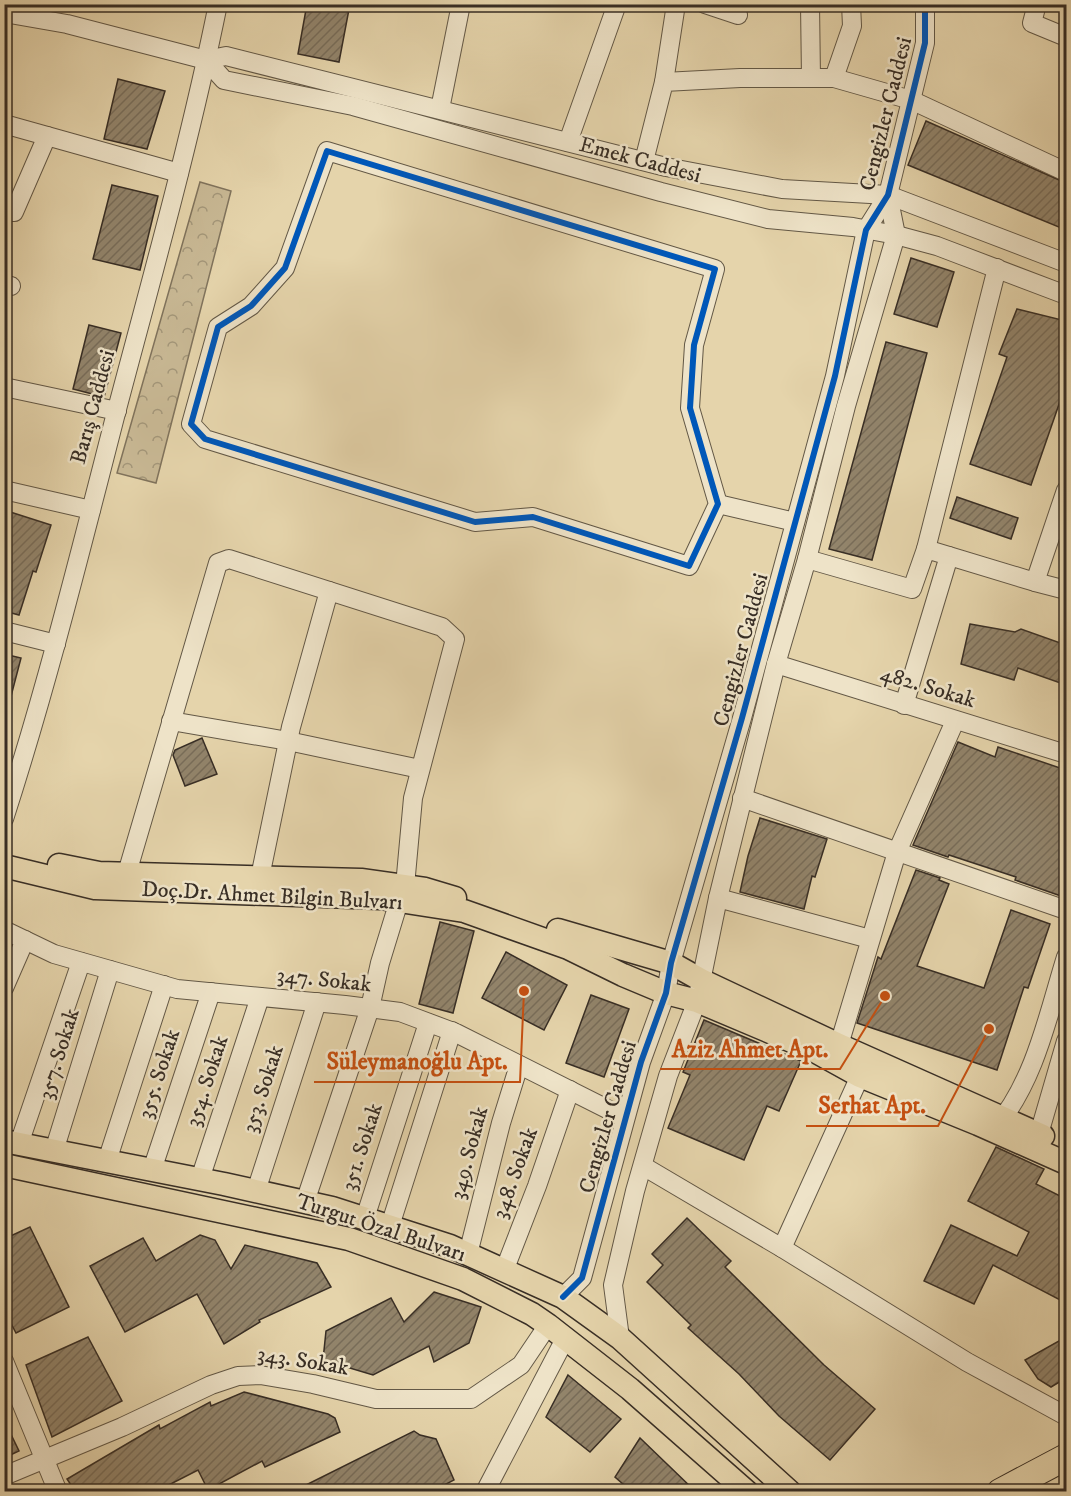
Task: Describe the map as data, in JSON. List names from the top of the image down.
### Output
{
  "streets": {
    "main road": ["Doç.Dr. Ahmet Bilgin Bulvarı", "Turgut Özal Bulvarı"],
    "street": [
      "Cengizler Caddesi",
      "Emek Caddesi",
      "Barış Caddesi",
      "482. Sokak",
      "347. Sokak",
      "357. Sokak",
      "355. Sokak",
      "354. Sokak",
      "353. Sokak",
      "351. Sokak",
      "349. Sokak",
      "348. Sokak",
      "343. Sokak"
    ]
  },
  "crossings": [
    ["Cengizler Caddesi", "Emek Caddesi"],
    ["Cengizler Caddesi", "482. Sokak"],
    ["Cengizler Caddesi", "Doç.Dr. Ahmet Bilgin Bulvarı"],
    ["Cengizler Caddesi", "347. Sokak"],
    ["Cengizler Caddesi", "Turgut Özal Bulvarı"],
    ["Emek Caddesi", "Barış Caddesi"],
    ["347. Sokak", "357. Sokak"],
    ["347. Sokak", "355. Sokak"],
    ["347. Sokak", "354. Sokak"],
    ["347. Sokak", "353. Sokak"],
    ["347. Sokak", "351. Sokak"],
    ["347. Sokak", "349. Sokak"],
    ["347. Sokak", "348. Sokak"],
    ["357. Sokak", "Turgut Özal Bulvarı"],
    ["355. Sokak", "Turgut Özal Bulvarı"],
    ["354. Sokak", "Turgut Özal Bulvarı"],
    ["353. Sokak", "Turgut Özal Bulvarı"],
    ["351. Sokak", "Turgut Özal Bulvarı"],
    ["349. Sokak", "Turgut Özal Bulvarı"],
    ["348. Sokak", "Turgut Özal Bulvarı"],
    ["Turgut Özal Bulvarı", "343. Sokak"]
  ],
  "places": ["Süleymanoğlu Apt.", "Aziz Ahmet Apt.", "Serhat Apt."]
}
